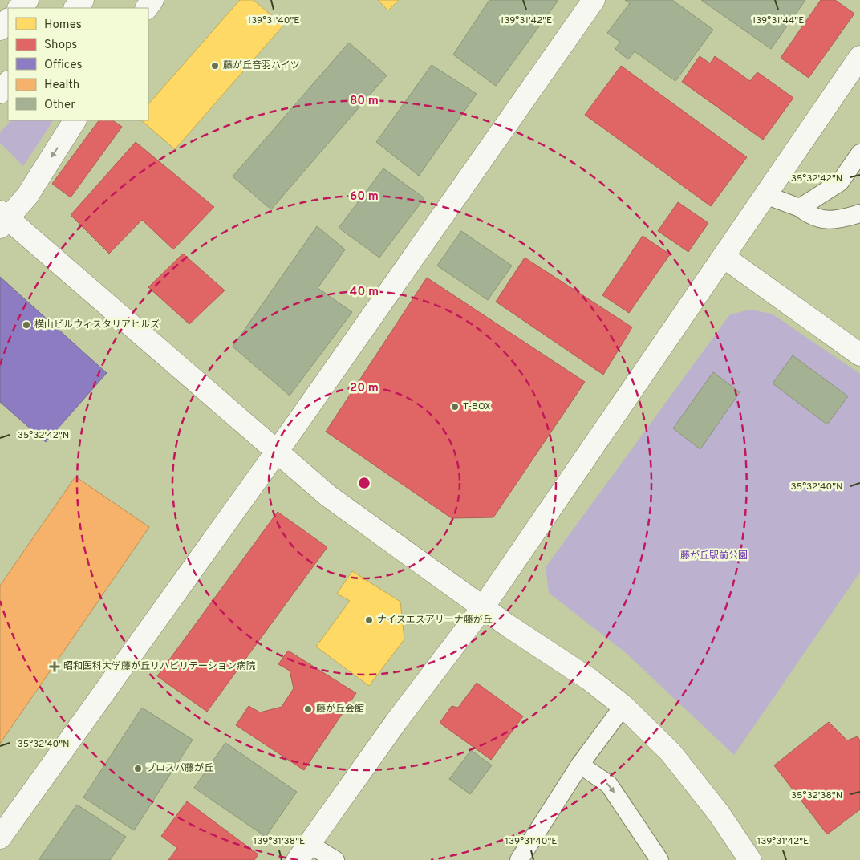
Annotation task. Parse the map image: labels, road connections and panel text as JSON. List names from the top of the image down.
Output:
{
  "parks": ["藤が丘駅前公園"],
  "places": {
    "other": [
      "藤が丘音羽ハイツ",
      "横山ビルウィスタリアヒルズ",
      "T-BOX",
      "ナイスエスアリーナ藤が丘",
      "藤が丘会館",
      "プロスパ藤が丘"
    ],
    "health": ["昭和医科大学藤が丘リハビリテーション病院"]
  },
  "legend": [
    "Homes",
    "Shops",
    "Offices",
    "Health",
    "Other"
  ],
  "coordinates": [
    "139°31'40\"E",
    "139°31'42\"E",
    "139°31'44\"E",
    "35°32'42\"N",
    "35°32'40\"N",
    "35°32'38\"N",
    "139°31'38\"E"
  ],
  "rings": [
    "80 m",
    "60 m",
    "40 m",
    "20 m"
  ]
}
